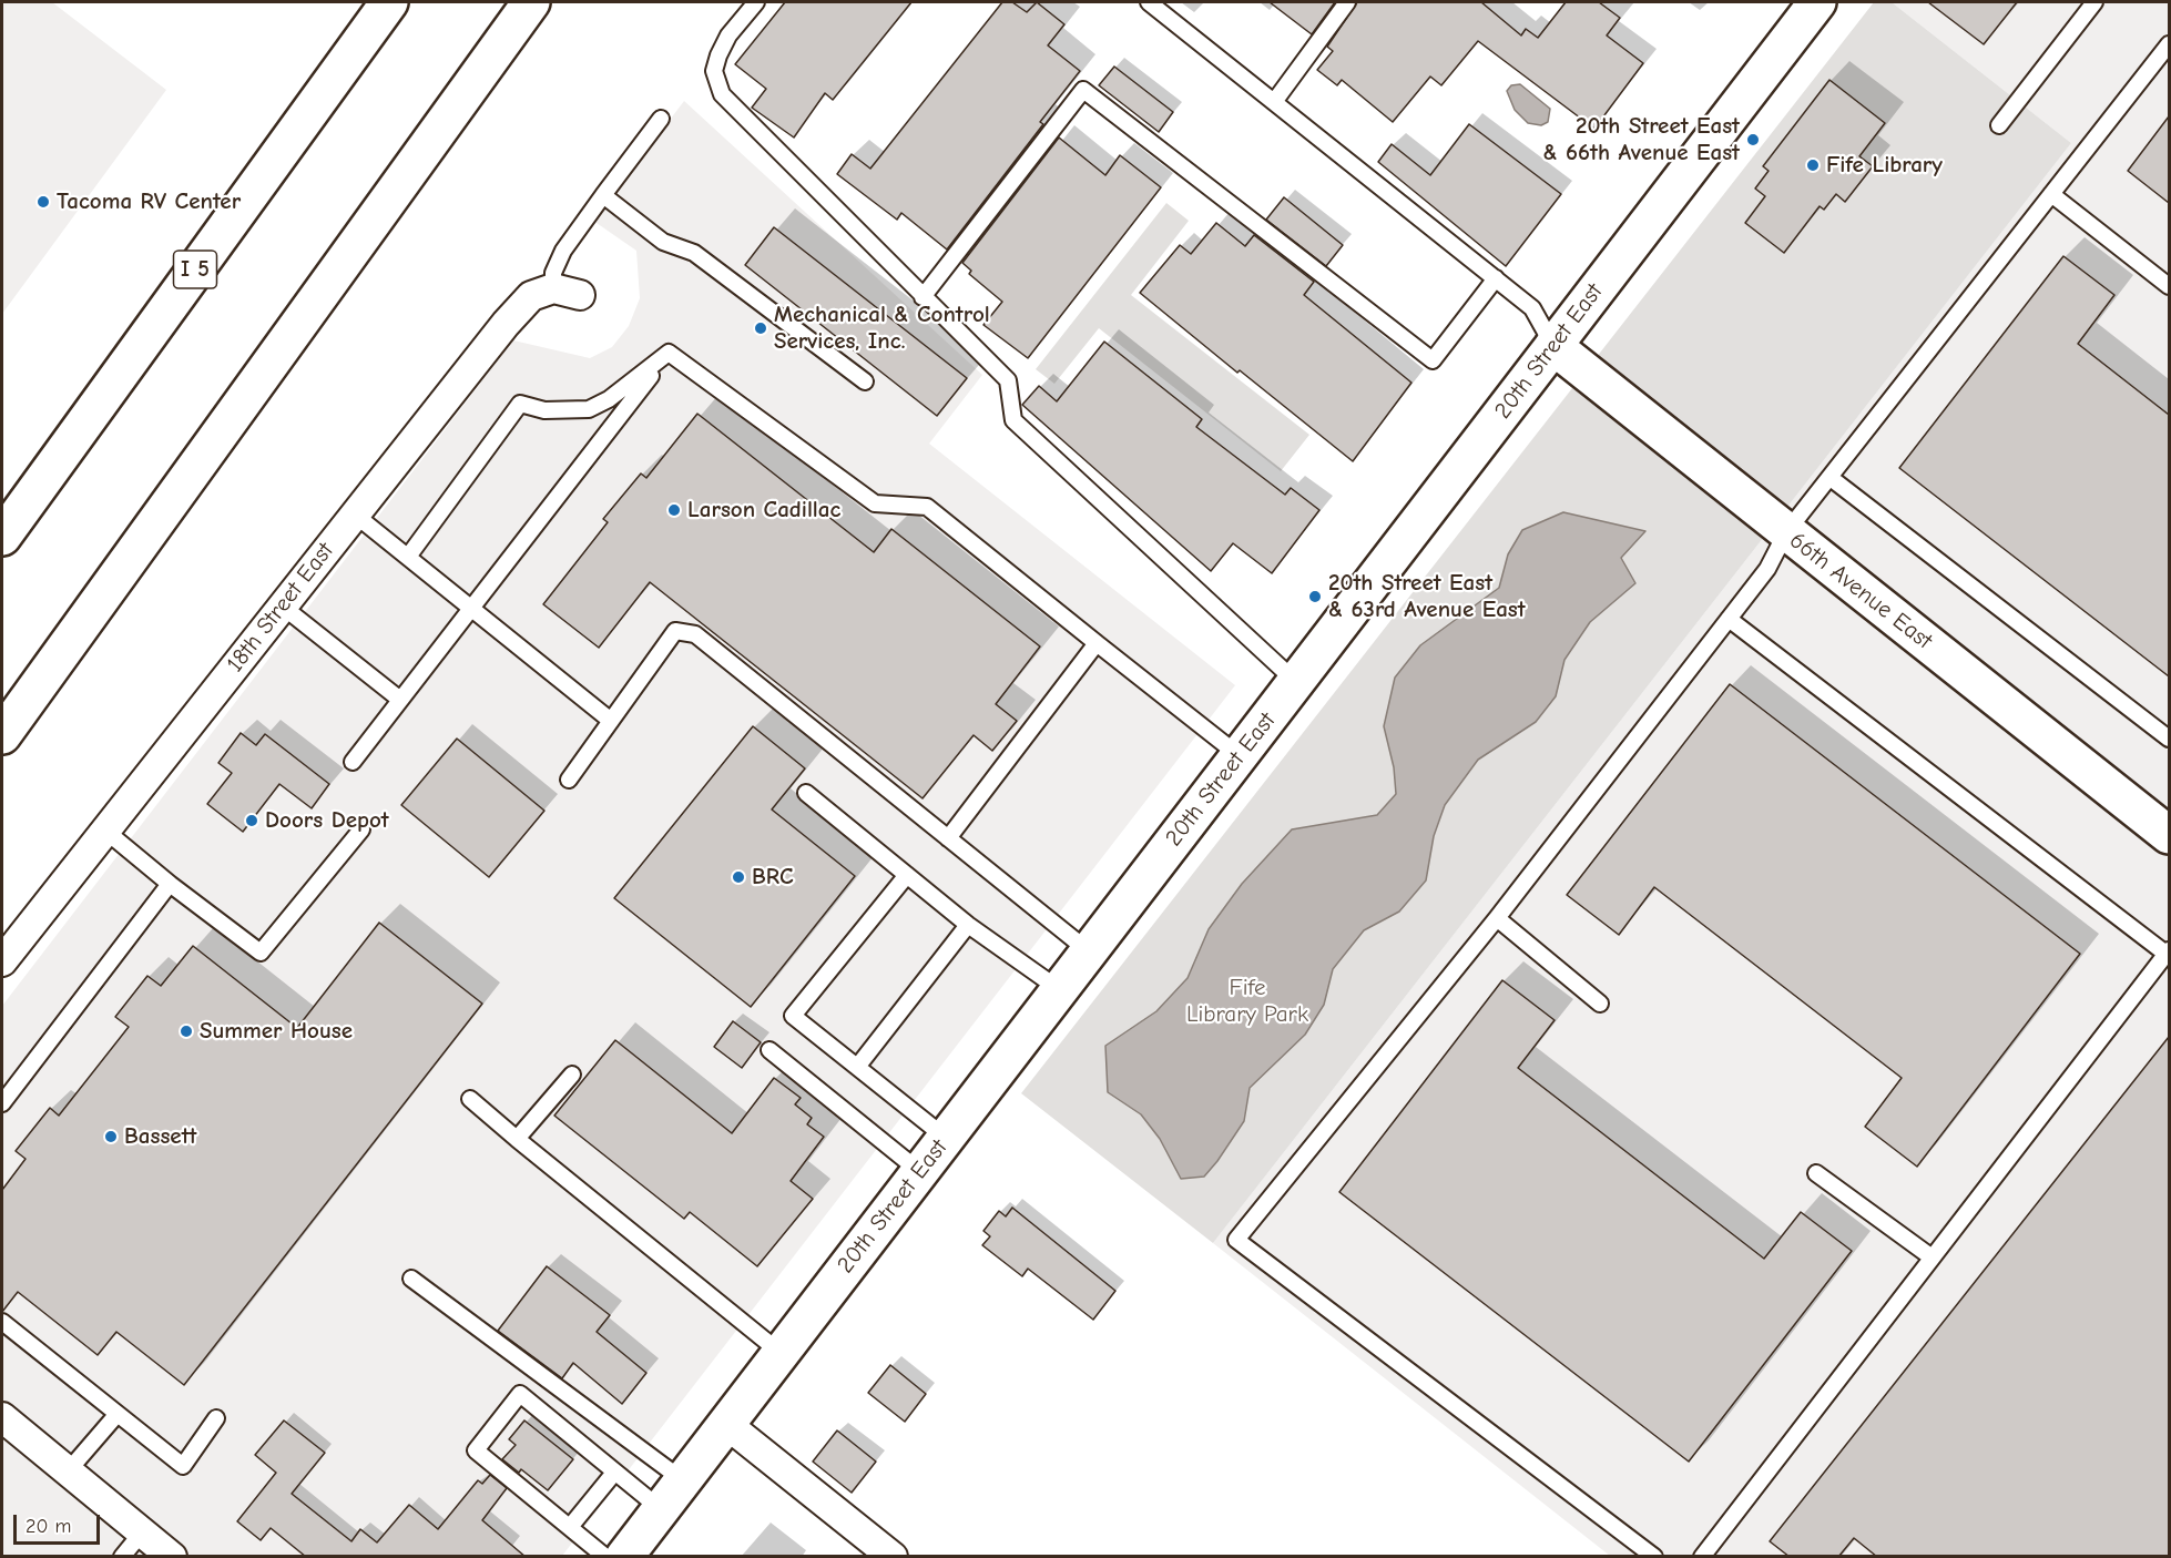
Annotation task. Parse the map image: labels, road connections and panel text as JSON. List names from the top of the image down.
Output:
{
  "streets": {
    "main road": ["I 5", "20th Street East", "66th Avenue East"],
    "street": ["18th Street East"]
  },
  "crossings": [
    ["20th Street East", "66th Avenue East"]
  ],
  "parks": ["Fife Library Park"],
  "places": [
    "20th Street East & 66th Avenue East",
    "Fife Library",
    "Tacoma RV Center",
    "Mechanical & Control Services, Inc.",
    "Larson Cadillac",
    "20th Street East & 63rd Avenue East",
    "Doors Depot",
    "BRC",
    "Summer House",
    "Bassett"
  ],
  "scale_bar": "20 m"
}
